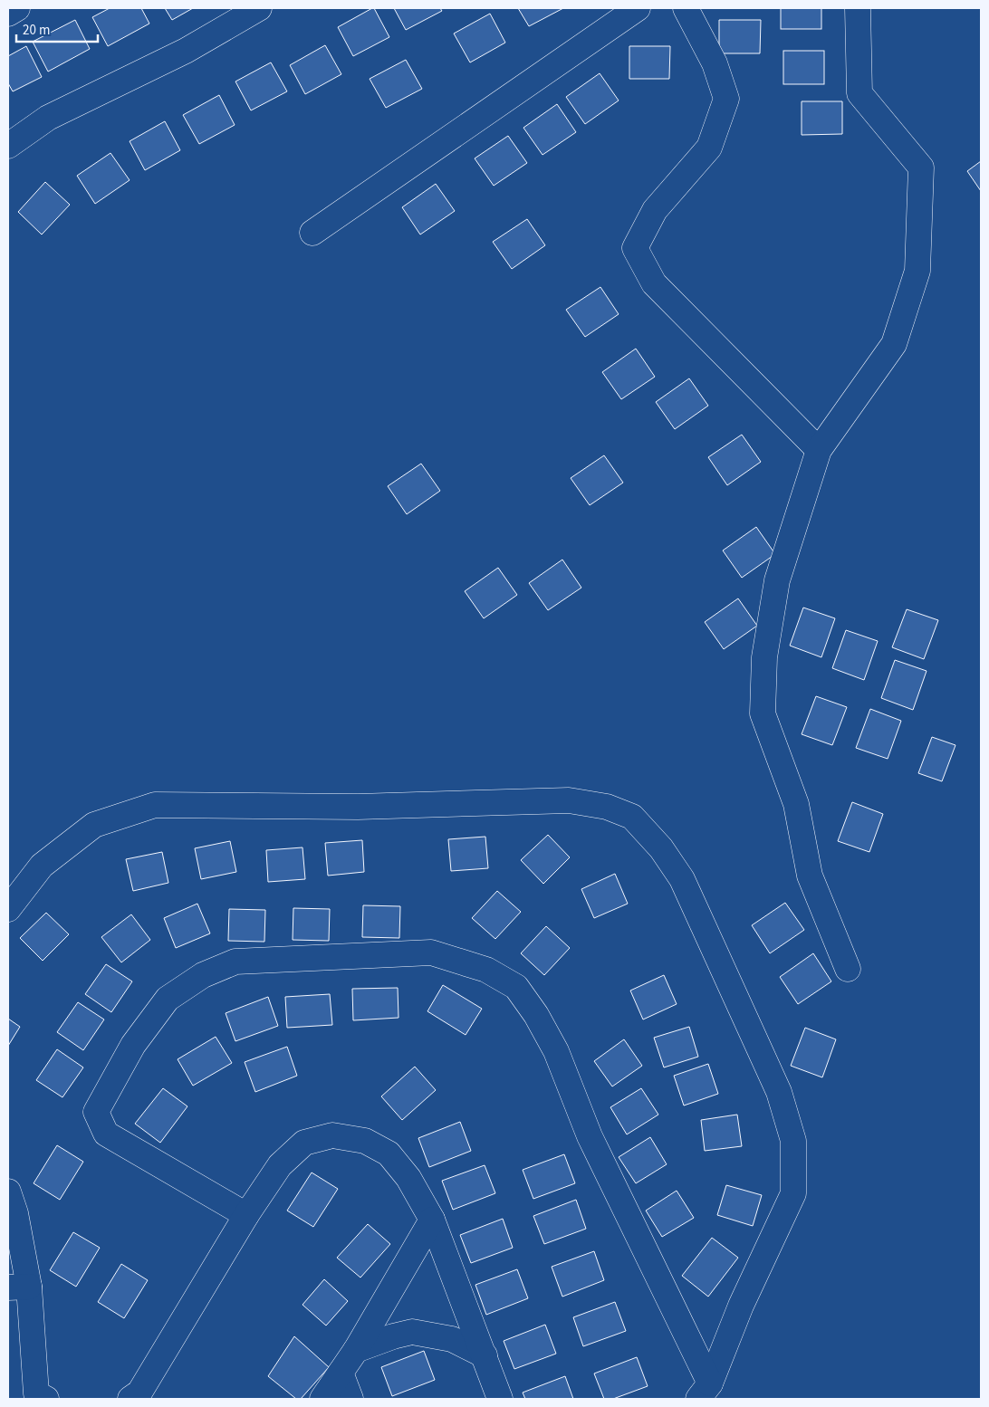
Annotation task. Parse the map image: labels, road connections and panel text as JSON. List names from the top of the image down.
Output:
{
  "scale_bar": "20 m"
}
